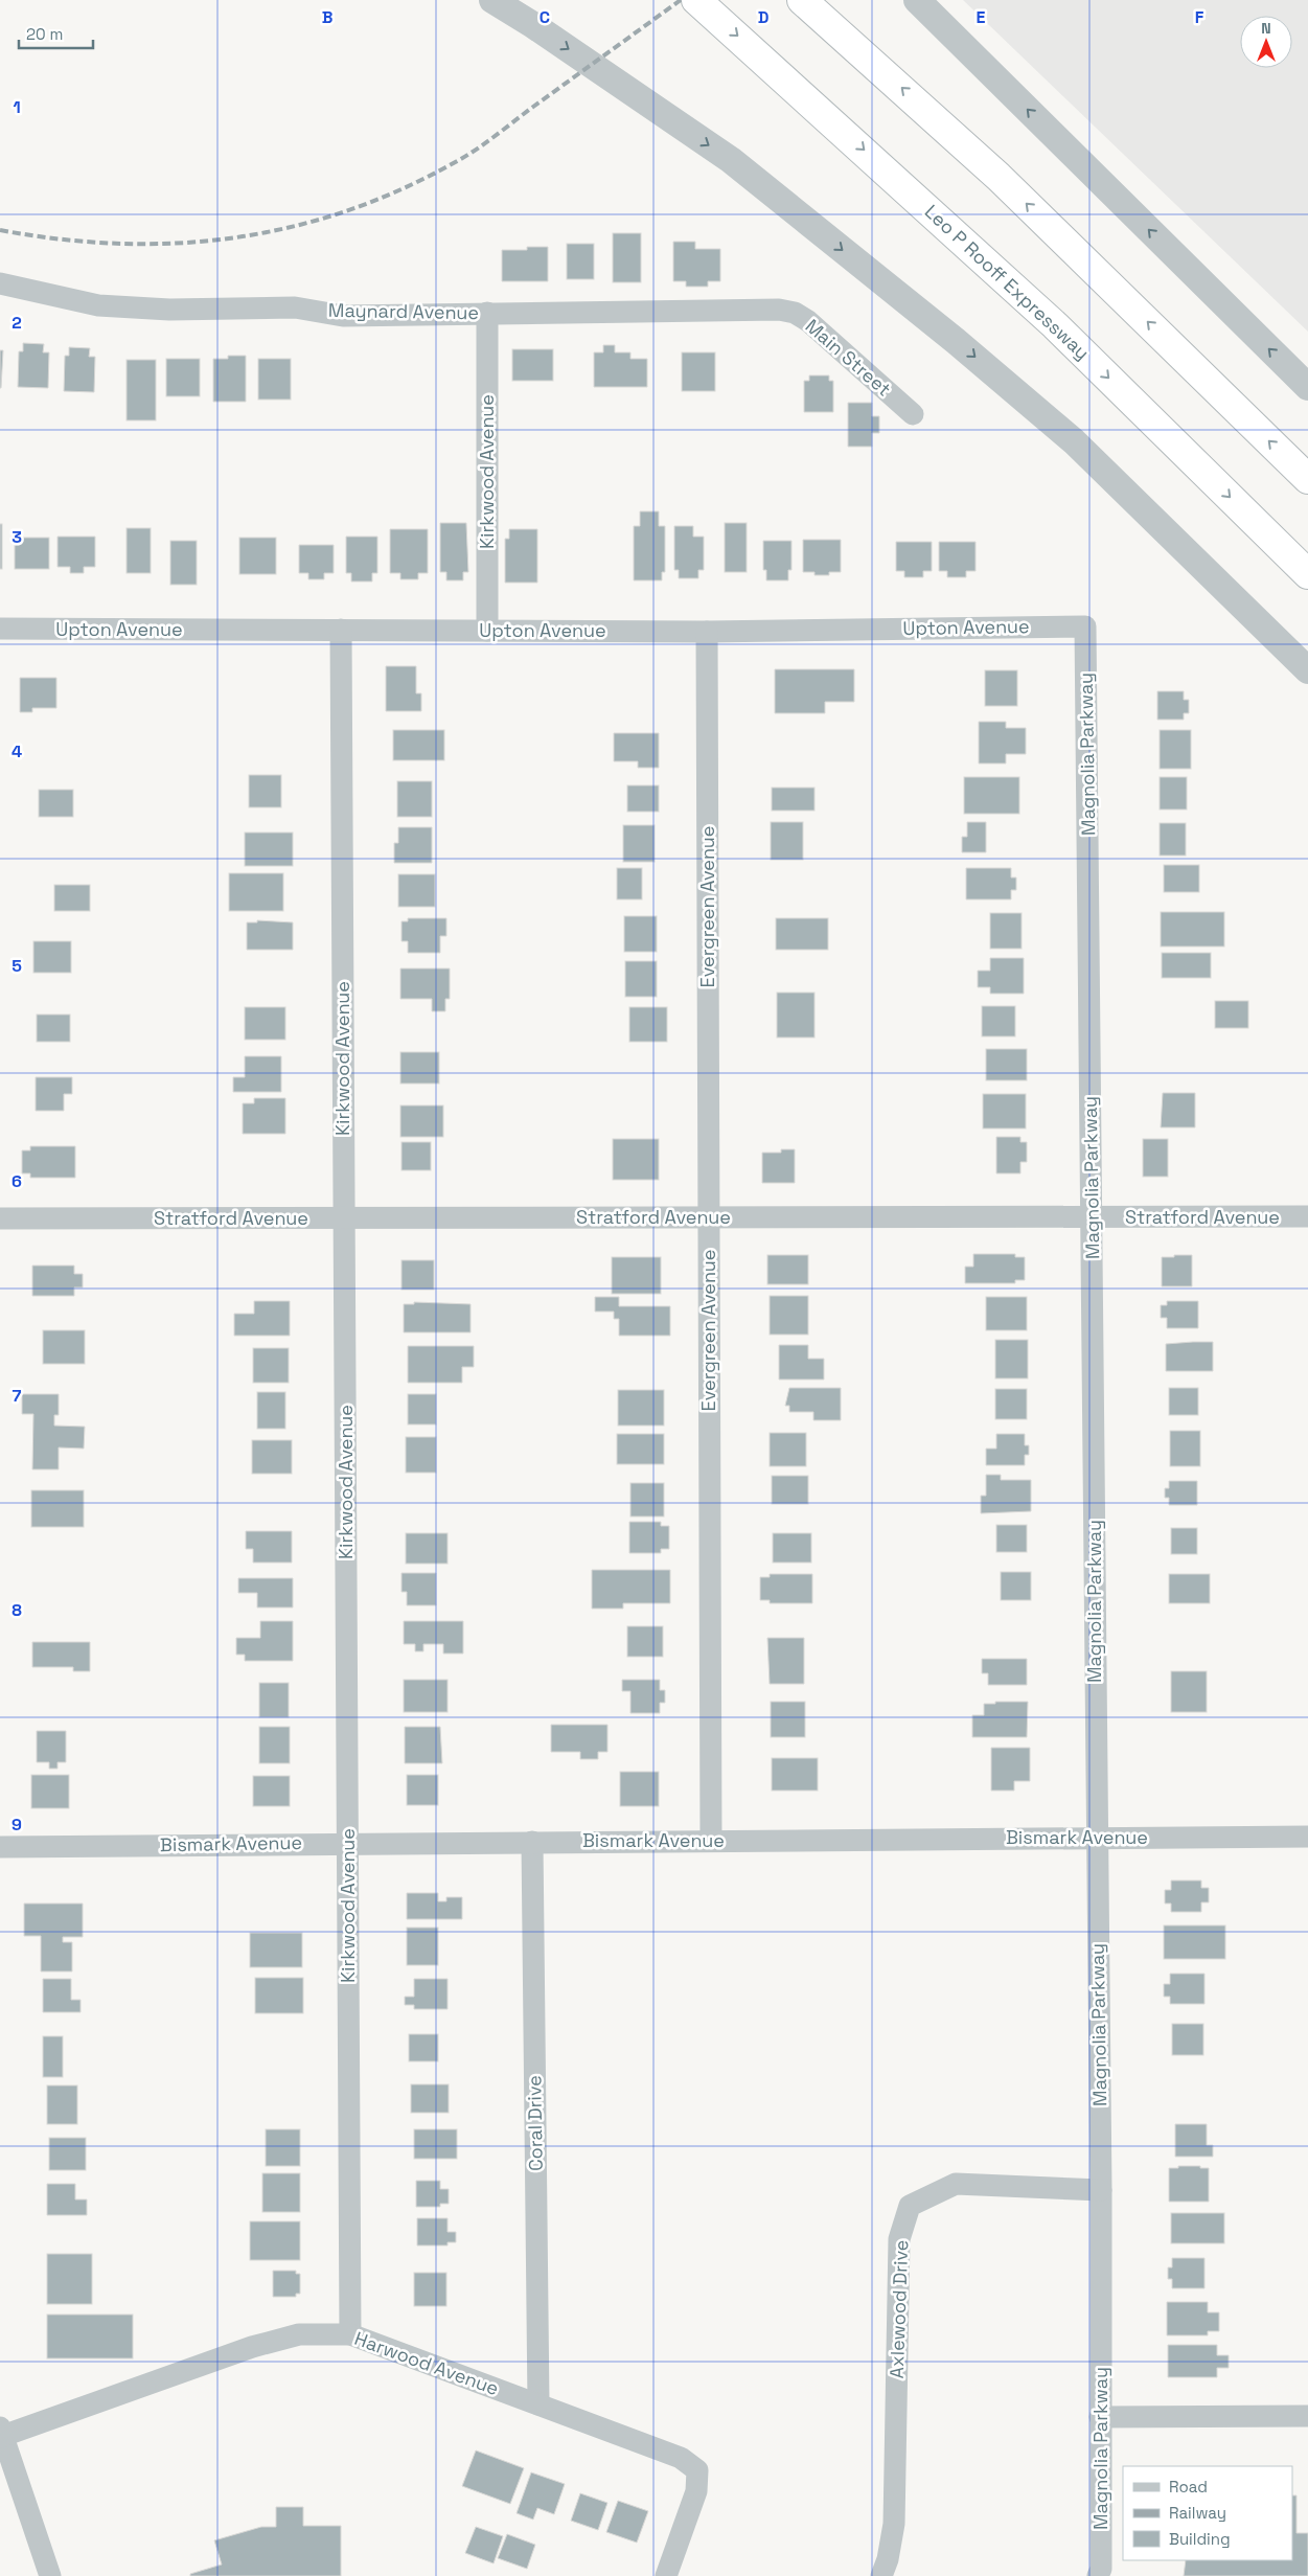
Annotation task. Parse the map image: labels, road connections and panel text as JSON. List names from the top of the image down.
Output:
{
  "streets": {
    "highway": ["Leo P Rooff Expressway"],
    "street": [
      "Maynard Avenue",
      "Main Street",
      "Kirkwood Avenue",
      "Upton Avenue",
      "Magnolia Parkway",
      "Evergreen Avenue",
      "Stratford Avenue",
      "Bismark Avenue",
      "Coral Drive",
      "Axlewood Drive",
      "Harwood Avenue"
    ]
  },
  "crossings": [
    ["Maynard Avenue", "Main Street"],
    ["Maynard Avenue", "Kirkwood Avenue"],
    ["Kirkwood Avenue", "Upton Avenue"],
    ["Kirkwood Avenue", "Stratford Avenue"],
    ["Kirkwood Avenue", "Bismark Avenue"],
    ["Kirkwood Avenue", "Harwood Avenue"],
    ["Upton Avenue", "Magnolia Parkway"],
    ["Upton Avenue", "Evergreen Avenue"],
    ["Magnolia Parkway", "Stratford Avenue"],
    ["Magnolia Parkway", "Bismark Avenue"],
    ["Magnolia Parkway", "Axlewood Drive"],
    ["Evergreen Avenue", "Stratford Avenue"],
    ["Evergreen Avenue", "Bismark Avenue"],
    ["Bismark Avenue", "Coral Drive"],
    ["Coral Drive", "Harwood Avenue"]
  ],
  "legend": ["Road", "Railway", "Building"],
  "scale_bar": "20 m",
  "north": "top",
  "grid": {
    "columns": [
      "B",
      "C",
      "D",
      "E",
      "F"
    ],
    "rows": [
      "1",
      "2",
      "3",
      "4",
      "5",
      "6",
      "7",
      "8",
      "9"
    ]
  }
}
